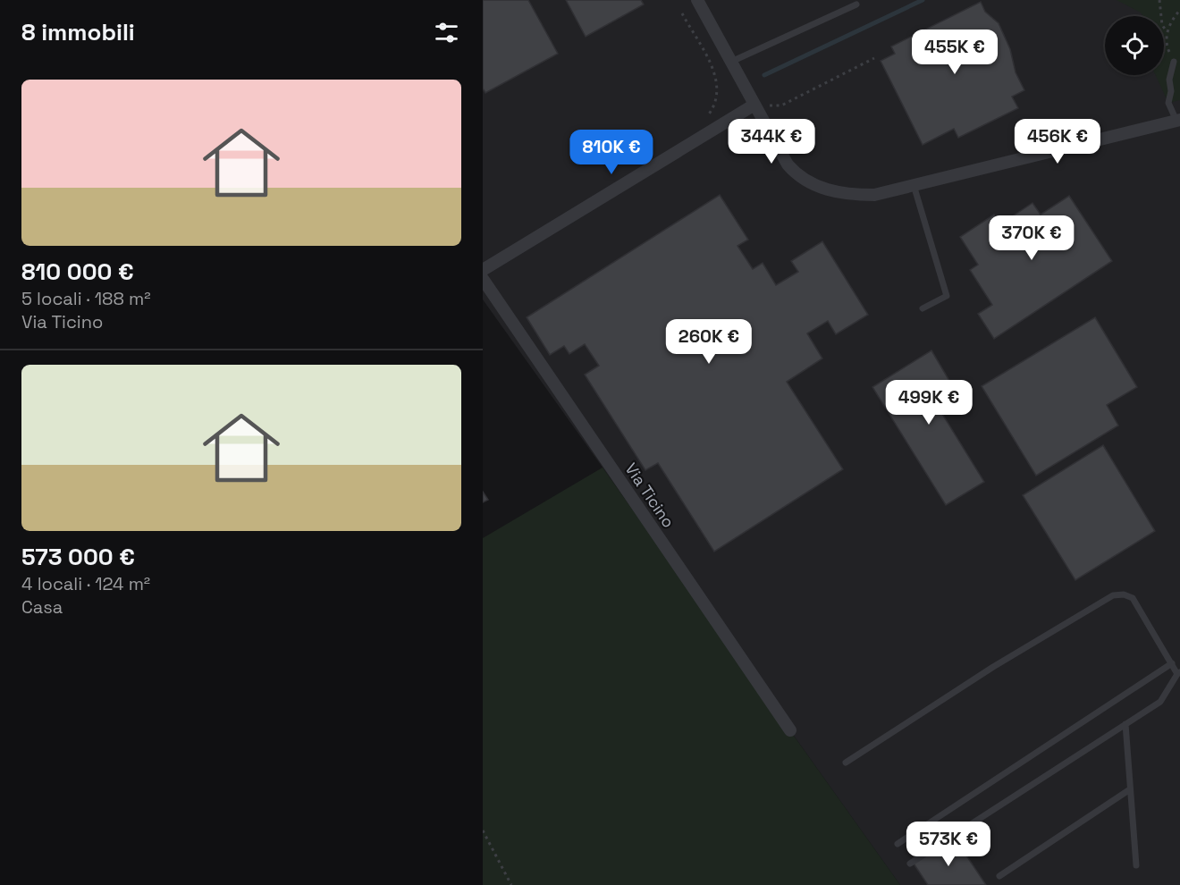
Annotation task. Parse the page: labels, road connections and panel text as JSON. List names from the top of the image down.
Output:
{
  "streets": {
    "street": ["Via Ticino"]
  },
  "page": {
    "heading": "8 immobili",
    "price": [
      "455K €",
      "344K €",
      "456K €",
      "810K €",
      "370K €",
      "260K €",
      "499K €",
      "573K €"
    ],
    "list": [
      {
        "name": "810 000 €",
        "note": "5 locali · 188 m² · Via Ticino"
      },
      {
        "name": "573 000 €",
        "note": "4 locali · 124 m² · Casa"
      }
    ]
  }
}
